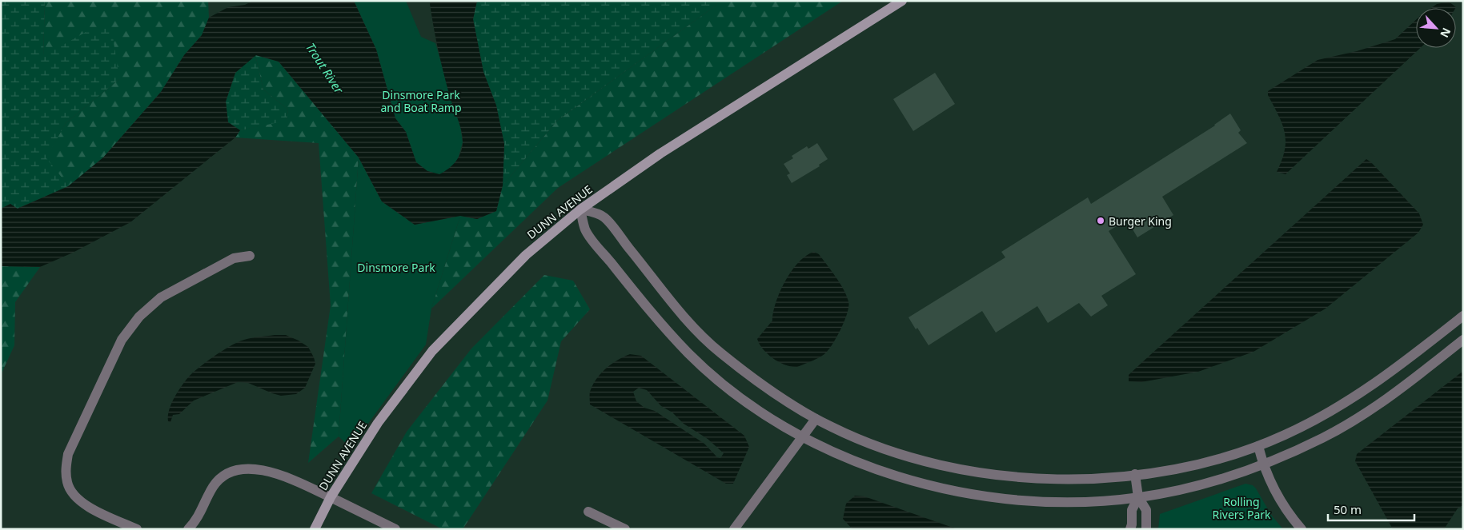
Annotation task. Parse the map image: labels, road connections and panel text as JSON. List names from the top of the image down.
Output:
{
  "streets": {
    "main road": ["DUNN AVENUE"]
  },
  "water": ["Trout River"],
  "parks": ["Dinsmore Park and Boat Ramp", "Dinsmore Park", "Rolling Rivers Park"],
  "places": ["Burger King"],
  "scale_bar": "50 m",
  "north": "bottom right"
}
